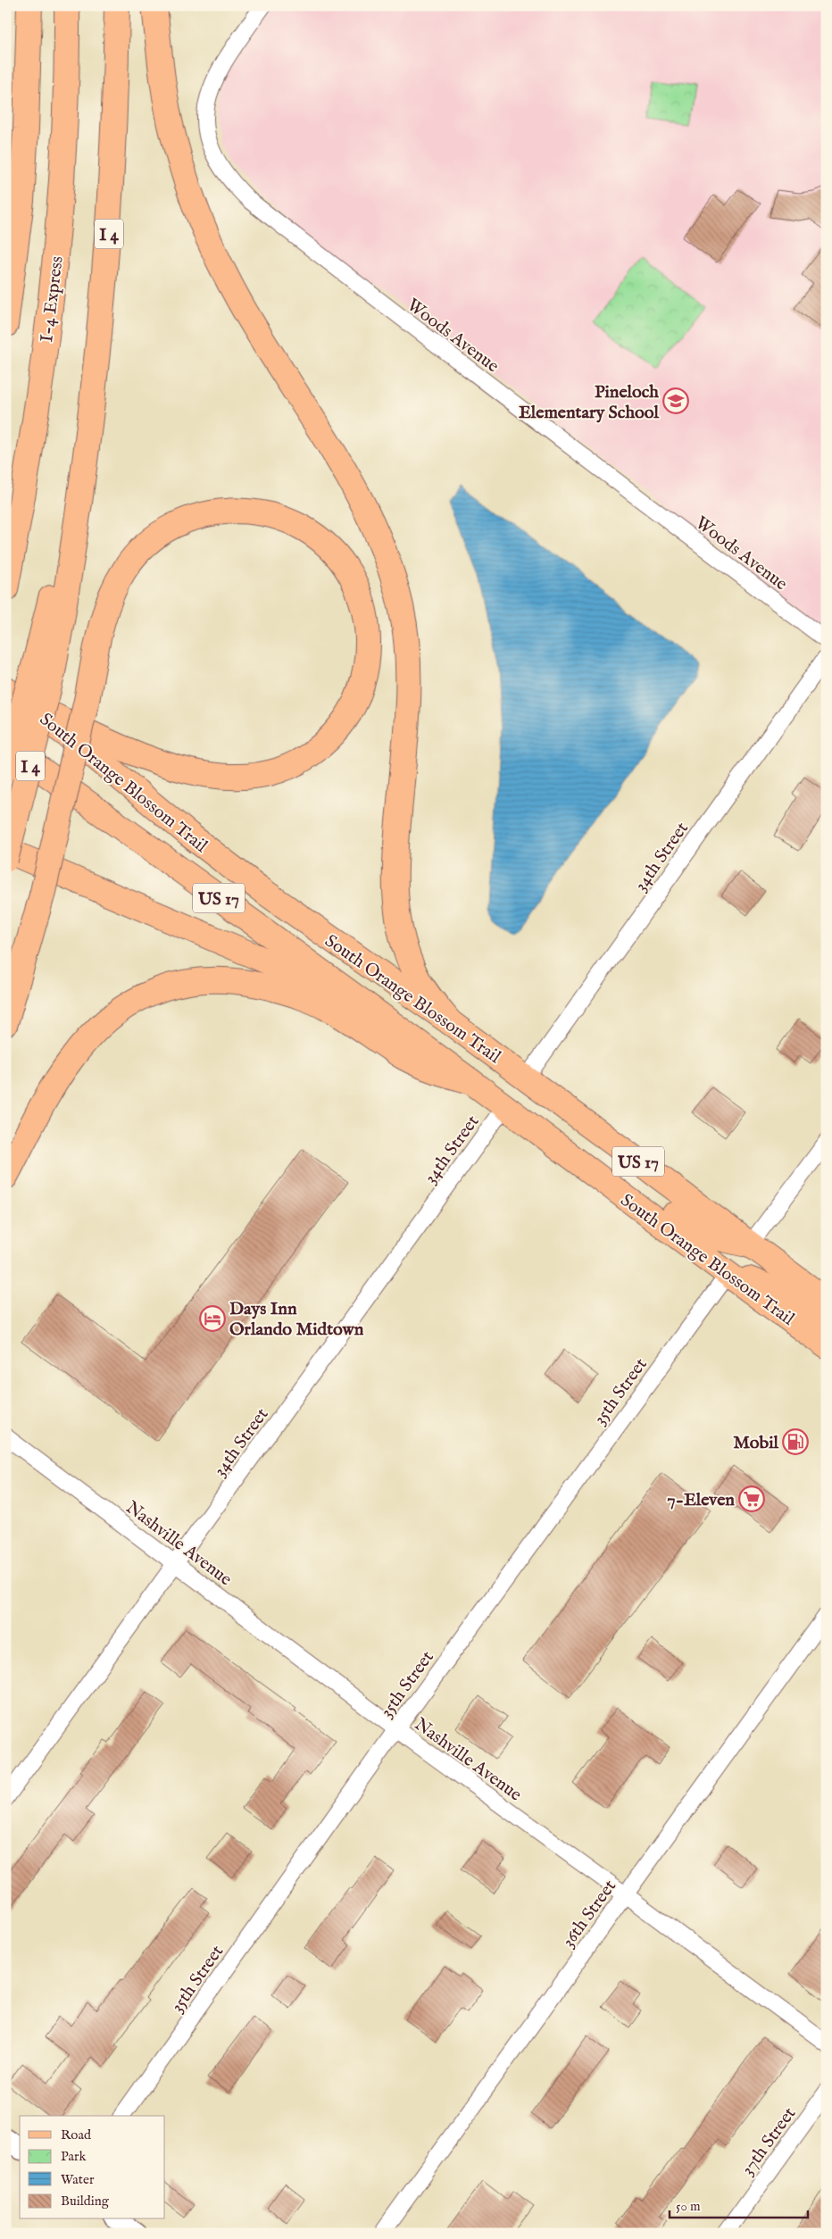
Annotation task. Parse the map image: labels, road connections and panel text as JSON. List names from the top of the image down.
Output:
{
  "streets": {
    "main road": [
      "I 4",
      "I-4 Express",
      "South Orange Blossom Trail",
      "US 17"
    ],
    "street": [
      "Woods Avenue",
      "34th Street",
      "35th Street",
      "Nashville Avenue",
      "36th Street",
      "37th Street"
    ]
  },
  "crossings": [
    ["South Orange Blossom Trail", "34th Street"],
    ["South Orange Blossom Trail", "35th Street"],
    ["34th Street", "Nashville Avenue"],
    ["35th Street", "Nashville Avenue"],
    ["Nashville Avenue", "36th Street"]
  ],
  "places": {
    "school or university": ["Pineloch Elementary School"],
    "hotel": ["Days Inn Orlando Midtown"],
    "fuel station": ["Mobil"],
    "supermarket": ["7-Eleven"]
  },
  "legend": [
    "Road",
    "Park",
    "Water",
    "Building"
  ],
  "scale_bar": "50 m"
}
